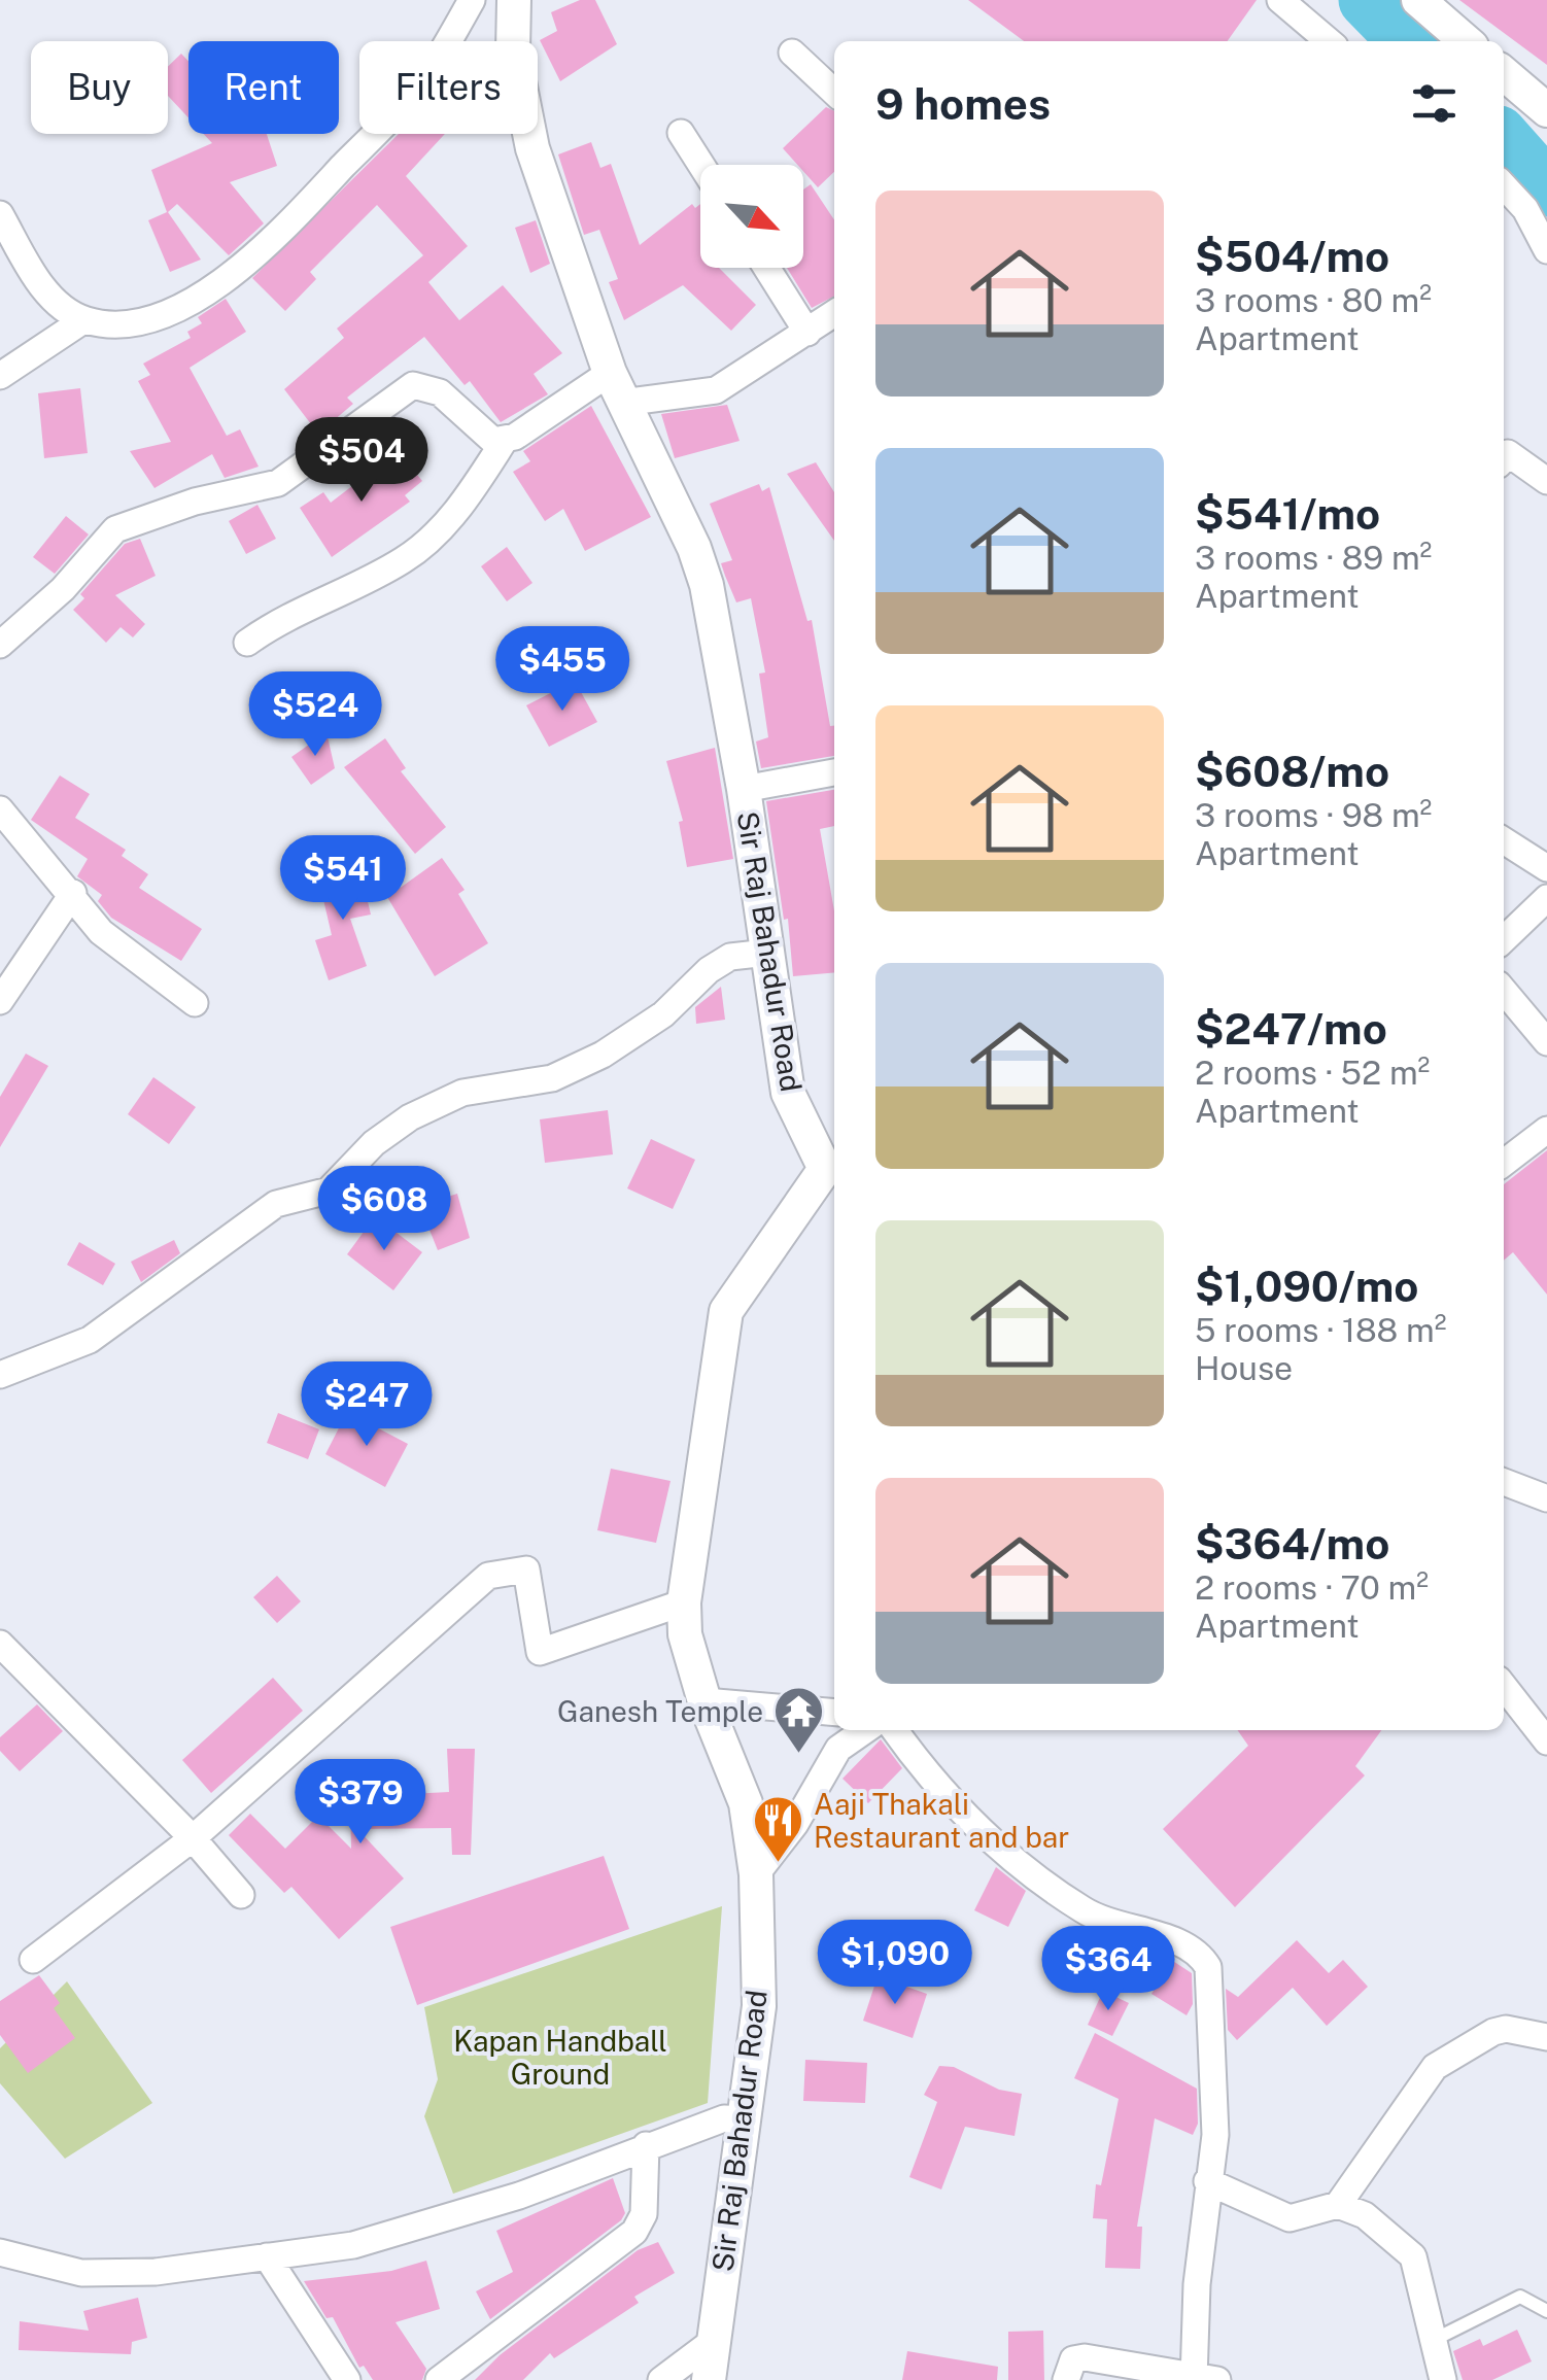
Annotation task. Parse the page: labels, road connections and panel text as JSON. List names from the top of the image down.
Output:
{
  "streets": {
    "street": ["Sir Raj Bahadur Road"]
  },
  "parks": ["Kapan Handball Ground"],
  "places": {
    "temple": ["Ganesh Temple"],
    "restaurant": ["Aaji Thakali Restaurant and bar"]
  },
  "north": "bottom right",
  "page": {
    "chip": ["Buy", "Rent", "Filters"],
    "heading": "9 homes",
    "list": [
      {
        "name": "$504/mo",
        "note": "3 rooms · 80 m² · Apartment"
      },
      {
        "name": "$541/mo",
        "note": "3 rooms · 89 m² · Apartment"
      },
      {
        "name": "$608/mo",
        "note": "3 rooms · 98 m² · Apartment"
      },
      {
        "name": "$247/mo",
        "note": "2 rooms · 52 m² · Apartment"
      },
      {
        "name": "$1,090/mo",
        "note": "5 rooms · 188 m² · House"
      },
      {
        "name": "$364/mo",
        "note": "2 rooms · 70 m² · Apartment"
      }
    ],
    "price": [
      "$504",
      "$455",
      "$524",
      "$541",
      "$608",
      "$247",
      "$379",
      "$1,090",
      "$364"
    ]
  }
}
